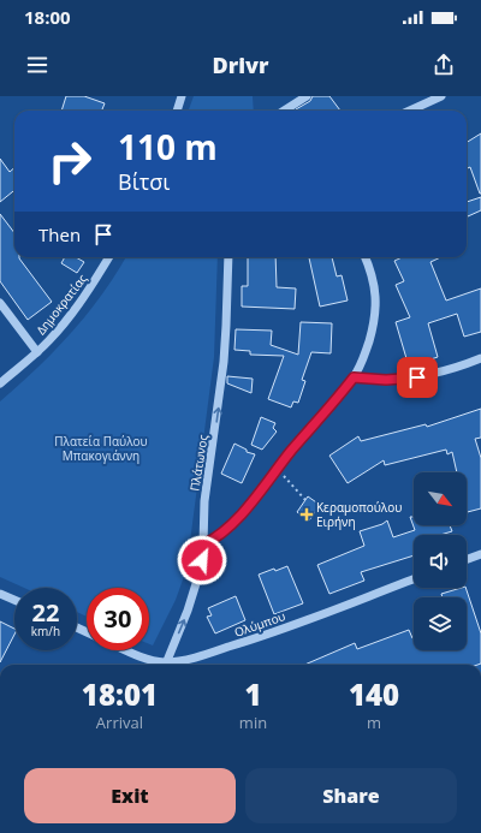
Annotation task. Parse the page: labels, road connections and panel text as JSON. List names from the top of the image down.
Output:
{
  "streets": {
    "street": ["Δημοκρατίας", "Πλάτωνος", "Ολύμπου"]
  },
  "one_way": ["Πλάτωνος"],
  "parks": ["Πλατεία Παύλου Μπακογιάννη"],
  "places": {
    "health": ["Κεραμοπούλου Ειρήνη"]
  },
  "north": "bottom right",
  "page": {
    "status": "18:00",
    "header": "Drivr",
    "turn": ["110 m", "Βίτσι"],
    "then": "Then",
    "speed": "22 km/h",
    "limit": "30",
    "eta": [
      "18:01",
      "Arrival",
      "1",
      "min",
      "140",
      "m"
    ],
    "buttons": ["Exit", "Share"]
  }
}
